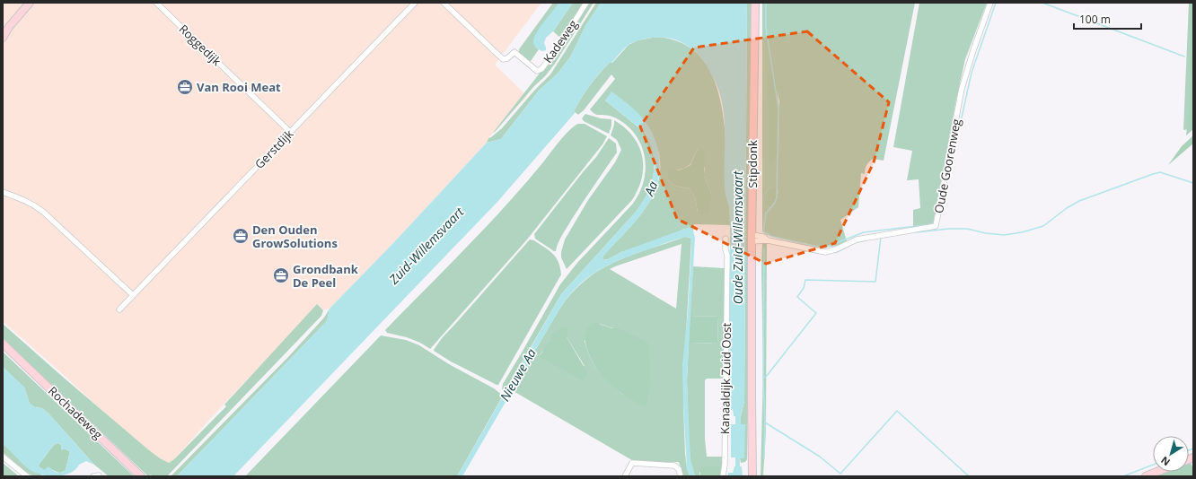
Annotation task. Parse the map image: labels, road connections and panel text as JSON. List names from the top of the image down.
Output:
{
  "streets": {
    "main road": ["Stipdonk", "Rochadeweg"],
    "street": [
      "Kadeweg",
      "Roggedijk",
      "Gerstdijk",
      "Oude Goorenweg",
      "Kanaaldijk Zuid Oost"
    ]
  },
  "crossings": [
    ["Roggedijk", "Gerstdijk"],
    ["Stipdonk", "Oude Goorenweg"]
  ],
  "water": [
    "Aa",
    "Oude Zuid-Willemsvaart",
    "Zuid-Willemsvaart",
    "Nieuwe Aa"
  ],
  "places": {
    "office": ["Van Rooi Meat", "Den Ouden GrowSolutions", "Grondbank De Peel"]
  },
  "scale_bar": "100 m",
  "north": "bottom left"
}
